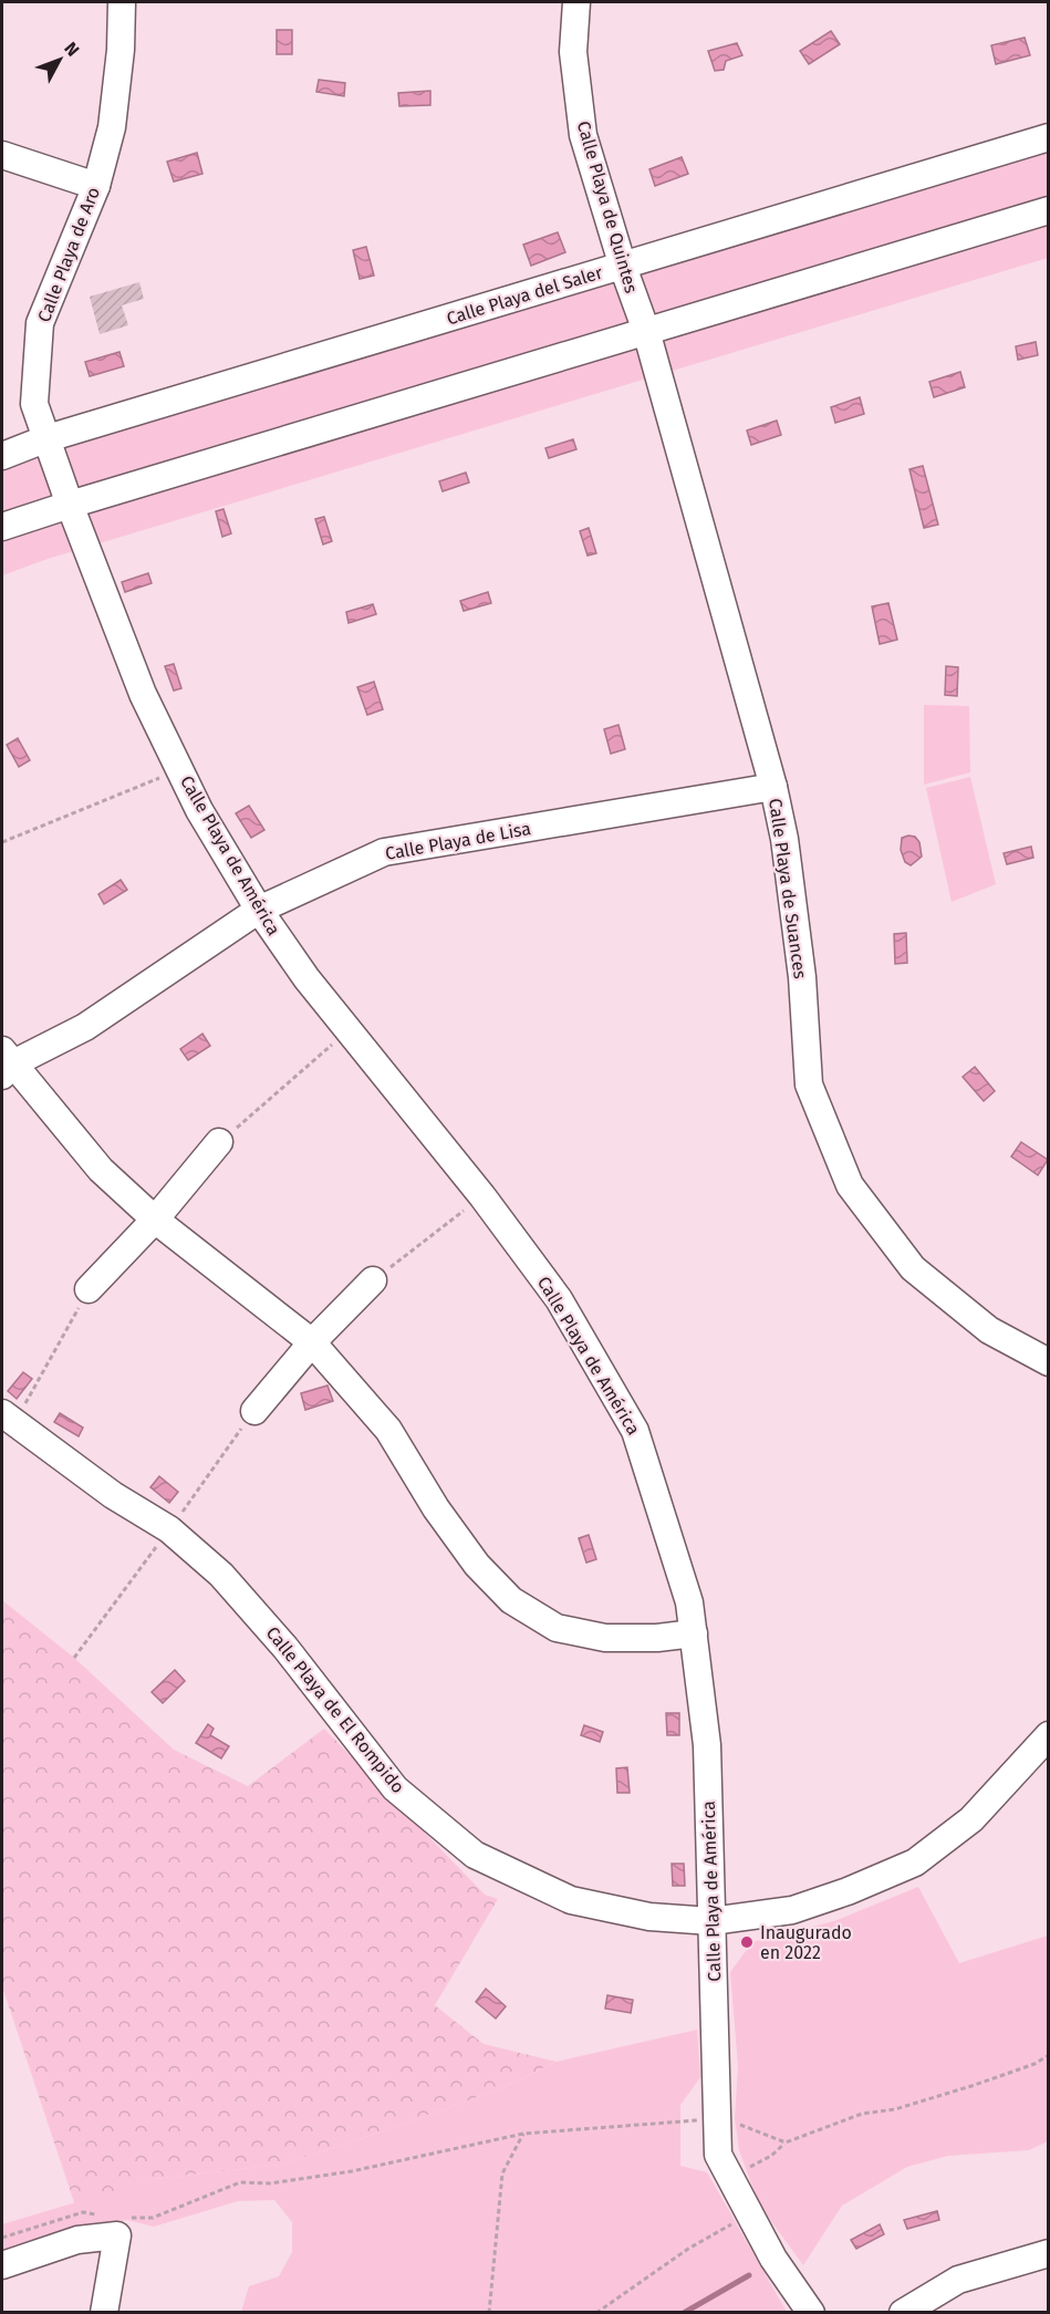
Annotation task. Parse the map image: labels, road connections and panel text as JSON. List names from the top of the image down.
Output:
{
  "streets": {
    "street": [
      "Calle Playa de Quintes",
      "Calle Playa de Aro",
      "Calle Playa del Saler",
      "Calle Playa de Lisa",
      "Calle Playa de América",
      "Calle Playa de Suances",
      "Calle Playa de El Rompido"
    ]
  },
  "crossings": [
    ["Calle Playa de Quintes", "Calle Playa del Saler"],
    ["Calle Playa de Quintes", "Calle Playa de Suances"],
    ["Calle Playa de Aro", "Calle Playa del Saler"],
    ["Calle Playa de Aro", "Calle Playa de América"],
    ["Calle Playa de Lisa", "Calle Playa de América"],
    ["Calle Playa de Lisa", "Calle Playa de Suances"],
    ["Calle Playa de América", "Calle Playa de El Rompido"]
  ],
  "places": ["Inaugurado en 2022"],
  "north": "top right"
}
